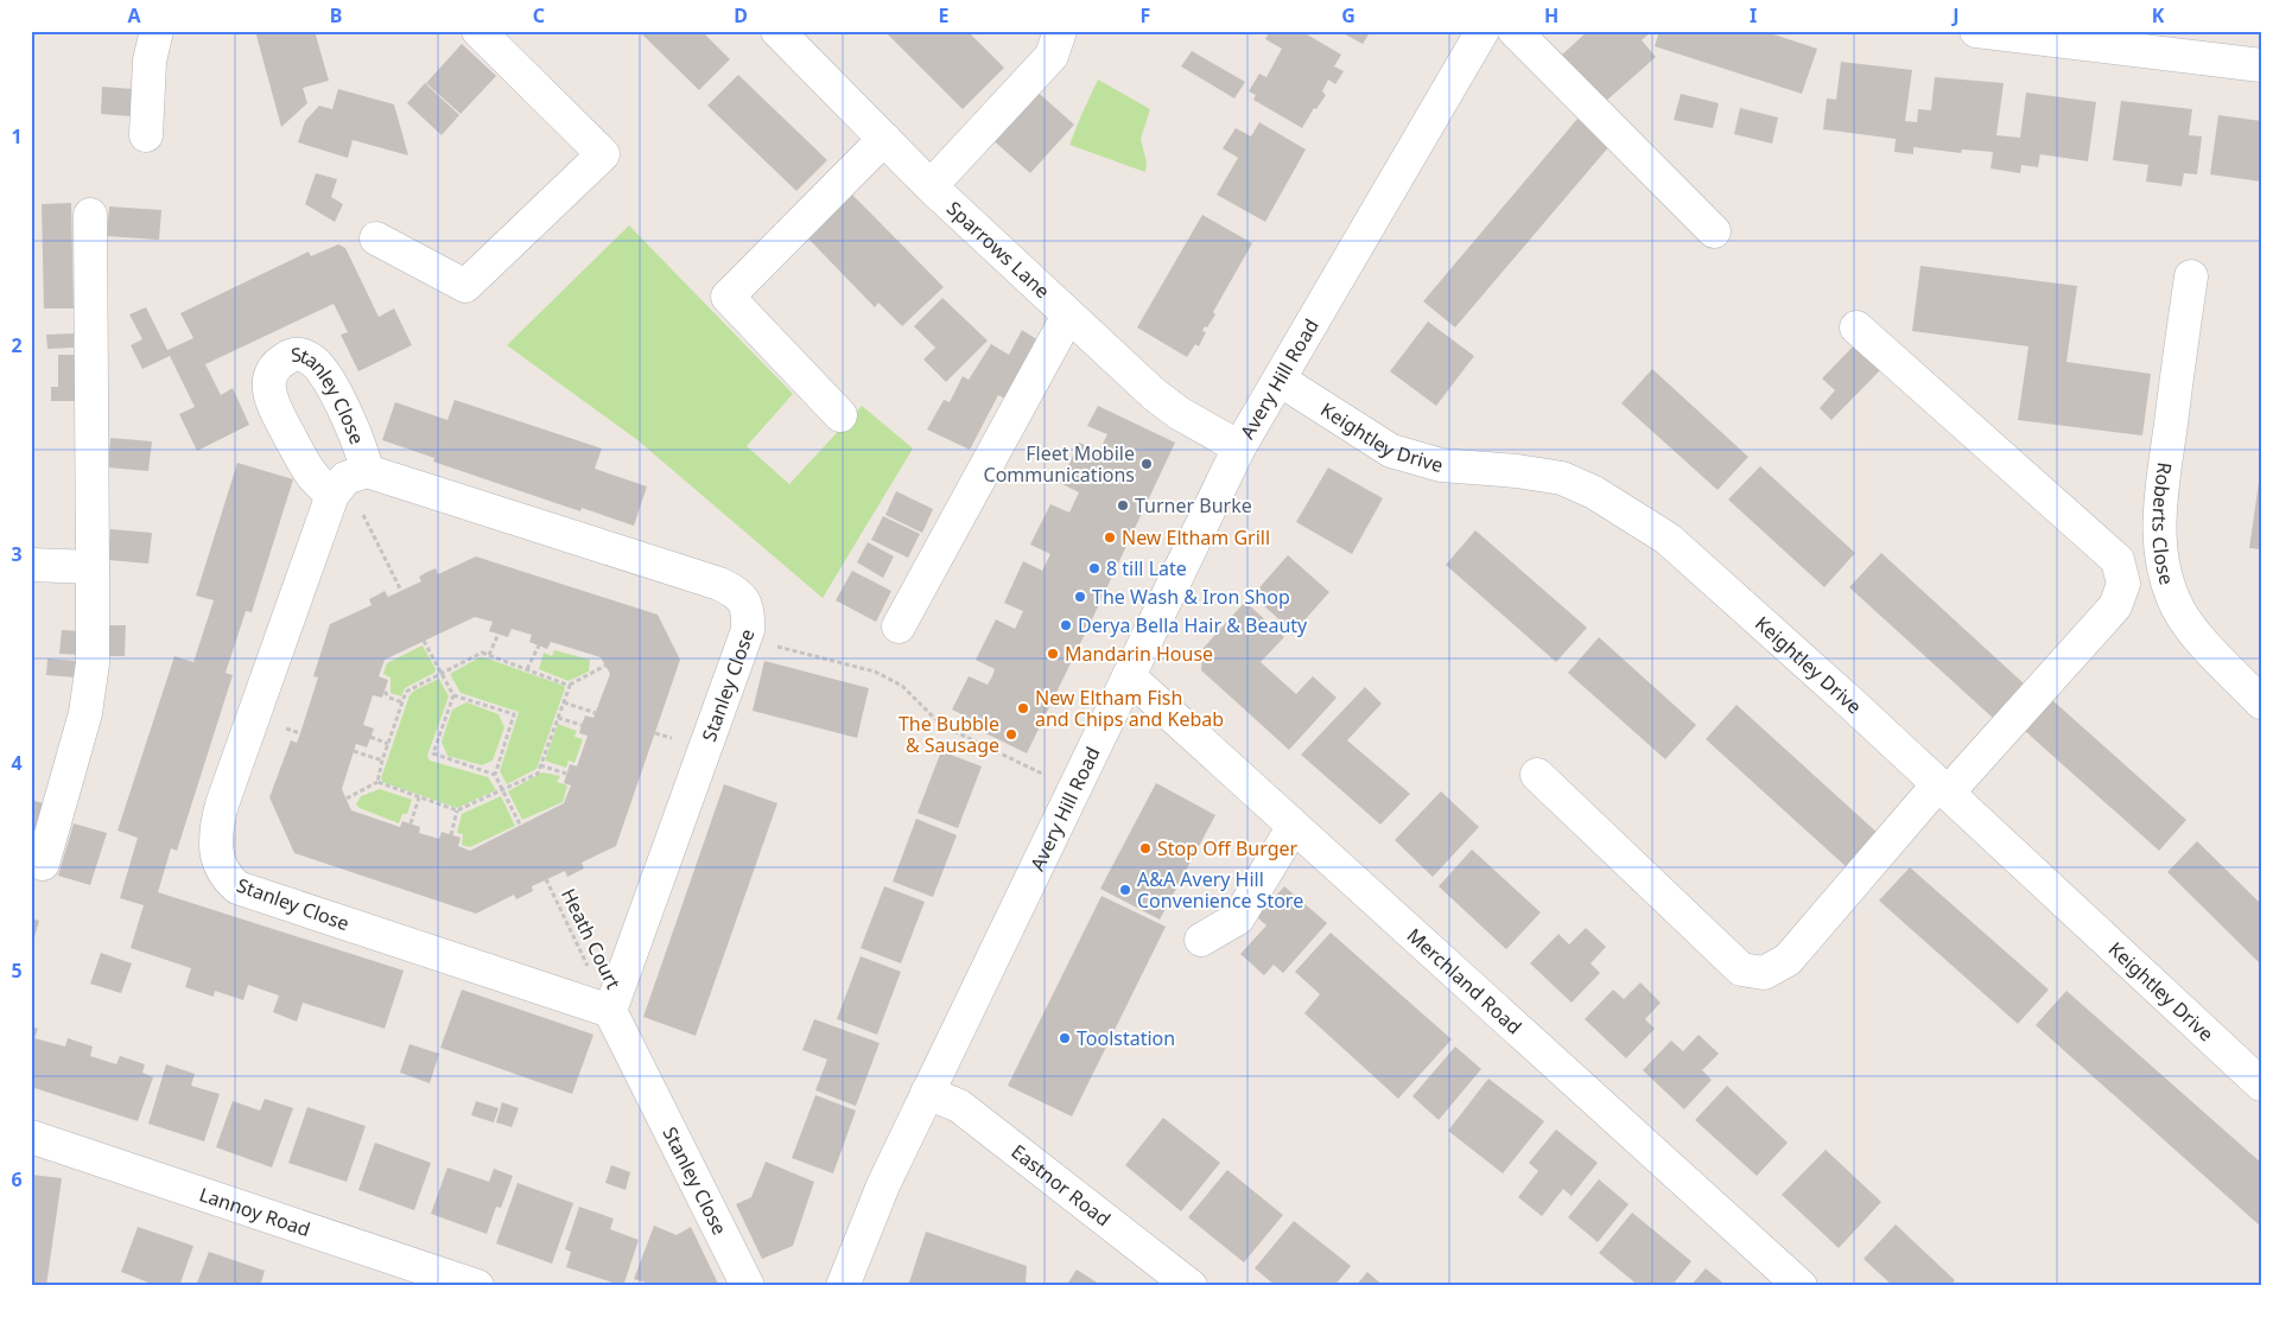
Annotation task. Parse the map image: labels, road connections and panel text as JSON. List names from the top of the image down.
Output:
{
  "streets": {
    "street": [
      "Sparrows Lane",
      "Avery Hill Road",
      "Stanley Close",
      "Keightley Drive",
      "Roberts Close",
      "Merchland Road",
      "Eastnor Road",
      "Lannoy Road"
    ],
    "path": ["Heath Court"]
  },
  "crossings": [
    ["Sparrows Lane", "Avery Hill Road"],
    ["Avery Hill Road", "Keightley Drive"],
    ["Avery Hill Road", "Merchland Road"],
    ["Avery Hill Road", "Eastnor Road"],
    ["Stanley Close", "Heath Court"]
  ],
  "places": [
    "Fleet Mobile Communications",
    "Turner Burke",
    "New Eltham Grill",
    "8 till Late",
    "The Wash & Iron Shop",
    "Derya Bella Hair & Beauty",
    "Mandarin House",
    "New Eltham Fish and Chips and Kebab",
    "The Bubble & Sausage",
    "Stop Off Burger",
    "A&A Avery Hill Convenience Store",
    "Toolstation"
  ],
  "grid": {
    "columns": [
      "A",
      "B",
      "C",
      "D",
      "E",
      "F",
      "G",
      "H",
      "I",
      "J",
      "K"
    ],
    "rows": [
      "1",
      "2",
      "3",
      "4",
      "5",
      "6"
    ]
  }
}
